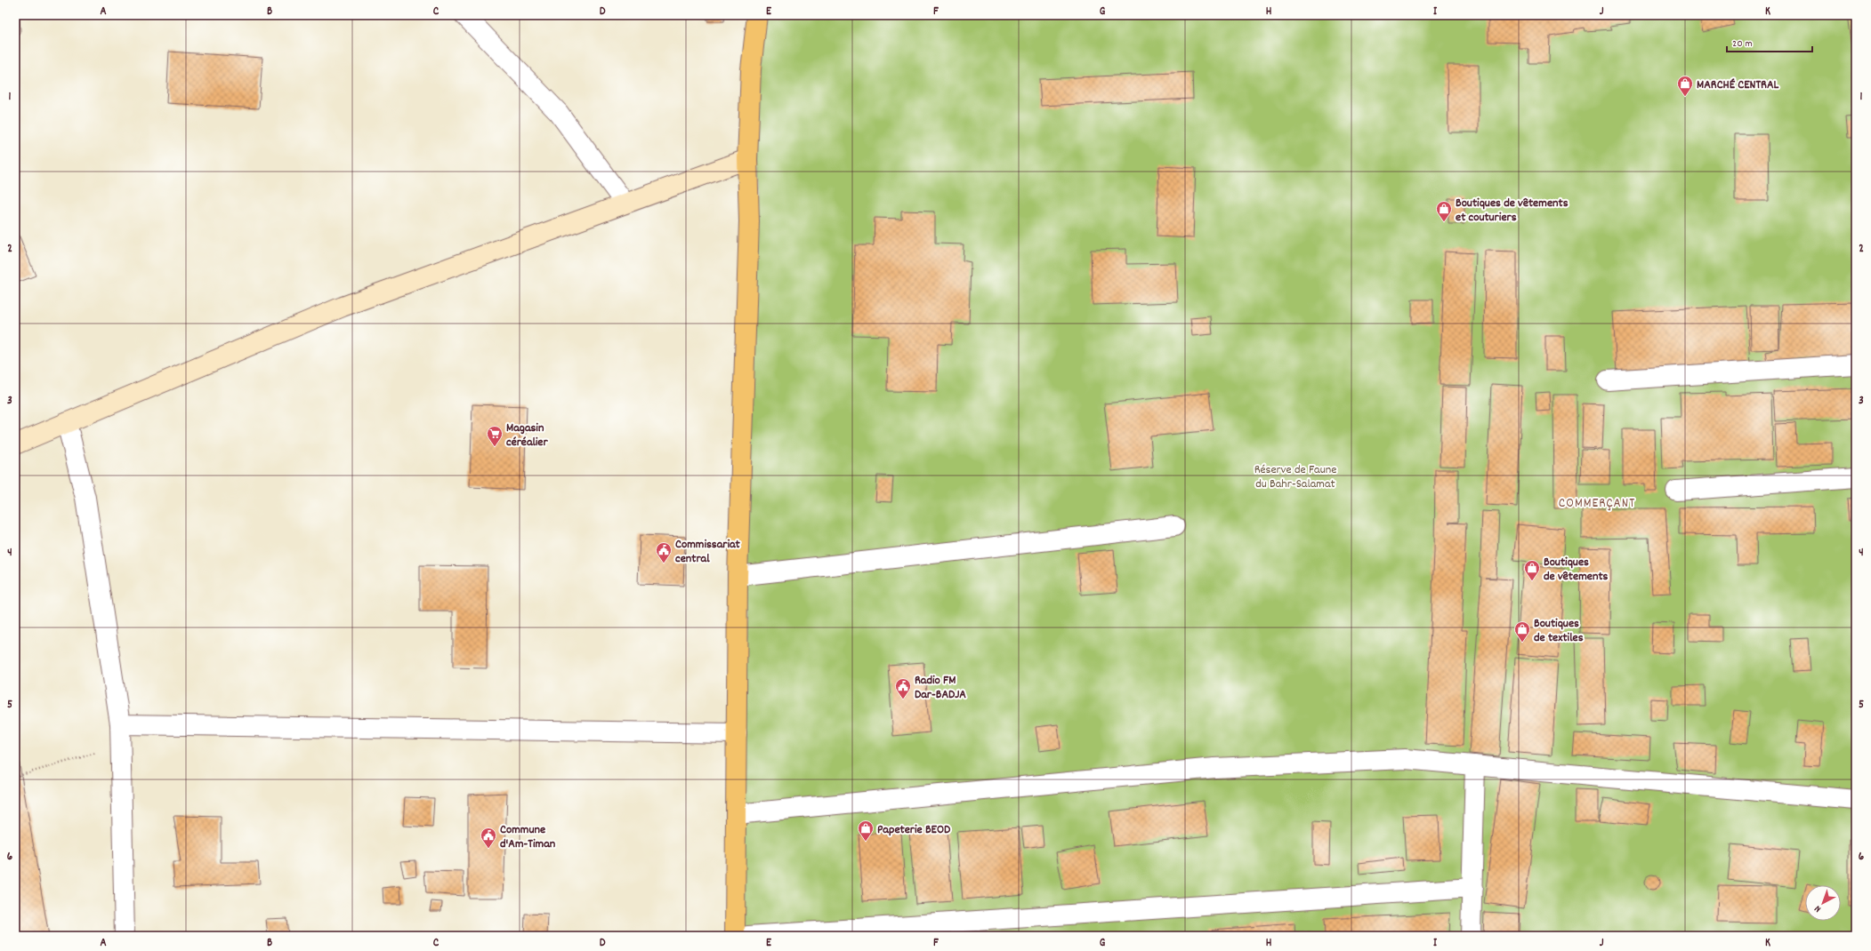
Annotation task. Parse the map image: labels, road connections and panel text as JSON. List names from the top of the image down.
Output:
{
  "districts": ["COMMERÇANT"],
  "parks": ["Réserve de Faune du Bahr-Salamat"],
  "places": {
    "shop": [
      "MARCHÉ CENTRAL",
      "Boutiques de vêtements et couturiers",
      "Boutiques de vêtements",
      "Boutiques de textiles",
      "Papeterie BEOD"
    ],
    "supermarket": ["Magasin céréalier"],
    "public building": ["Commissariat central", "Radio FM Dar-BADJA", "Commune d'Am-Timan"]
  },
  "scale_bar": "20 m",
  "north": "bottom left",
  "grid": {
    "columns": [
      "A",
      "B",
      "C",
      "D",
      "E",
      "F",
      "G",
      "H",
      "I",
      "J",
      "K"
    ],
    "rows": [
      "1",
      "2",
      "3",
      "4",
      "5",
      "6"
    ]
  }
}
